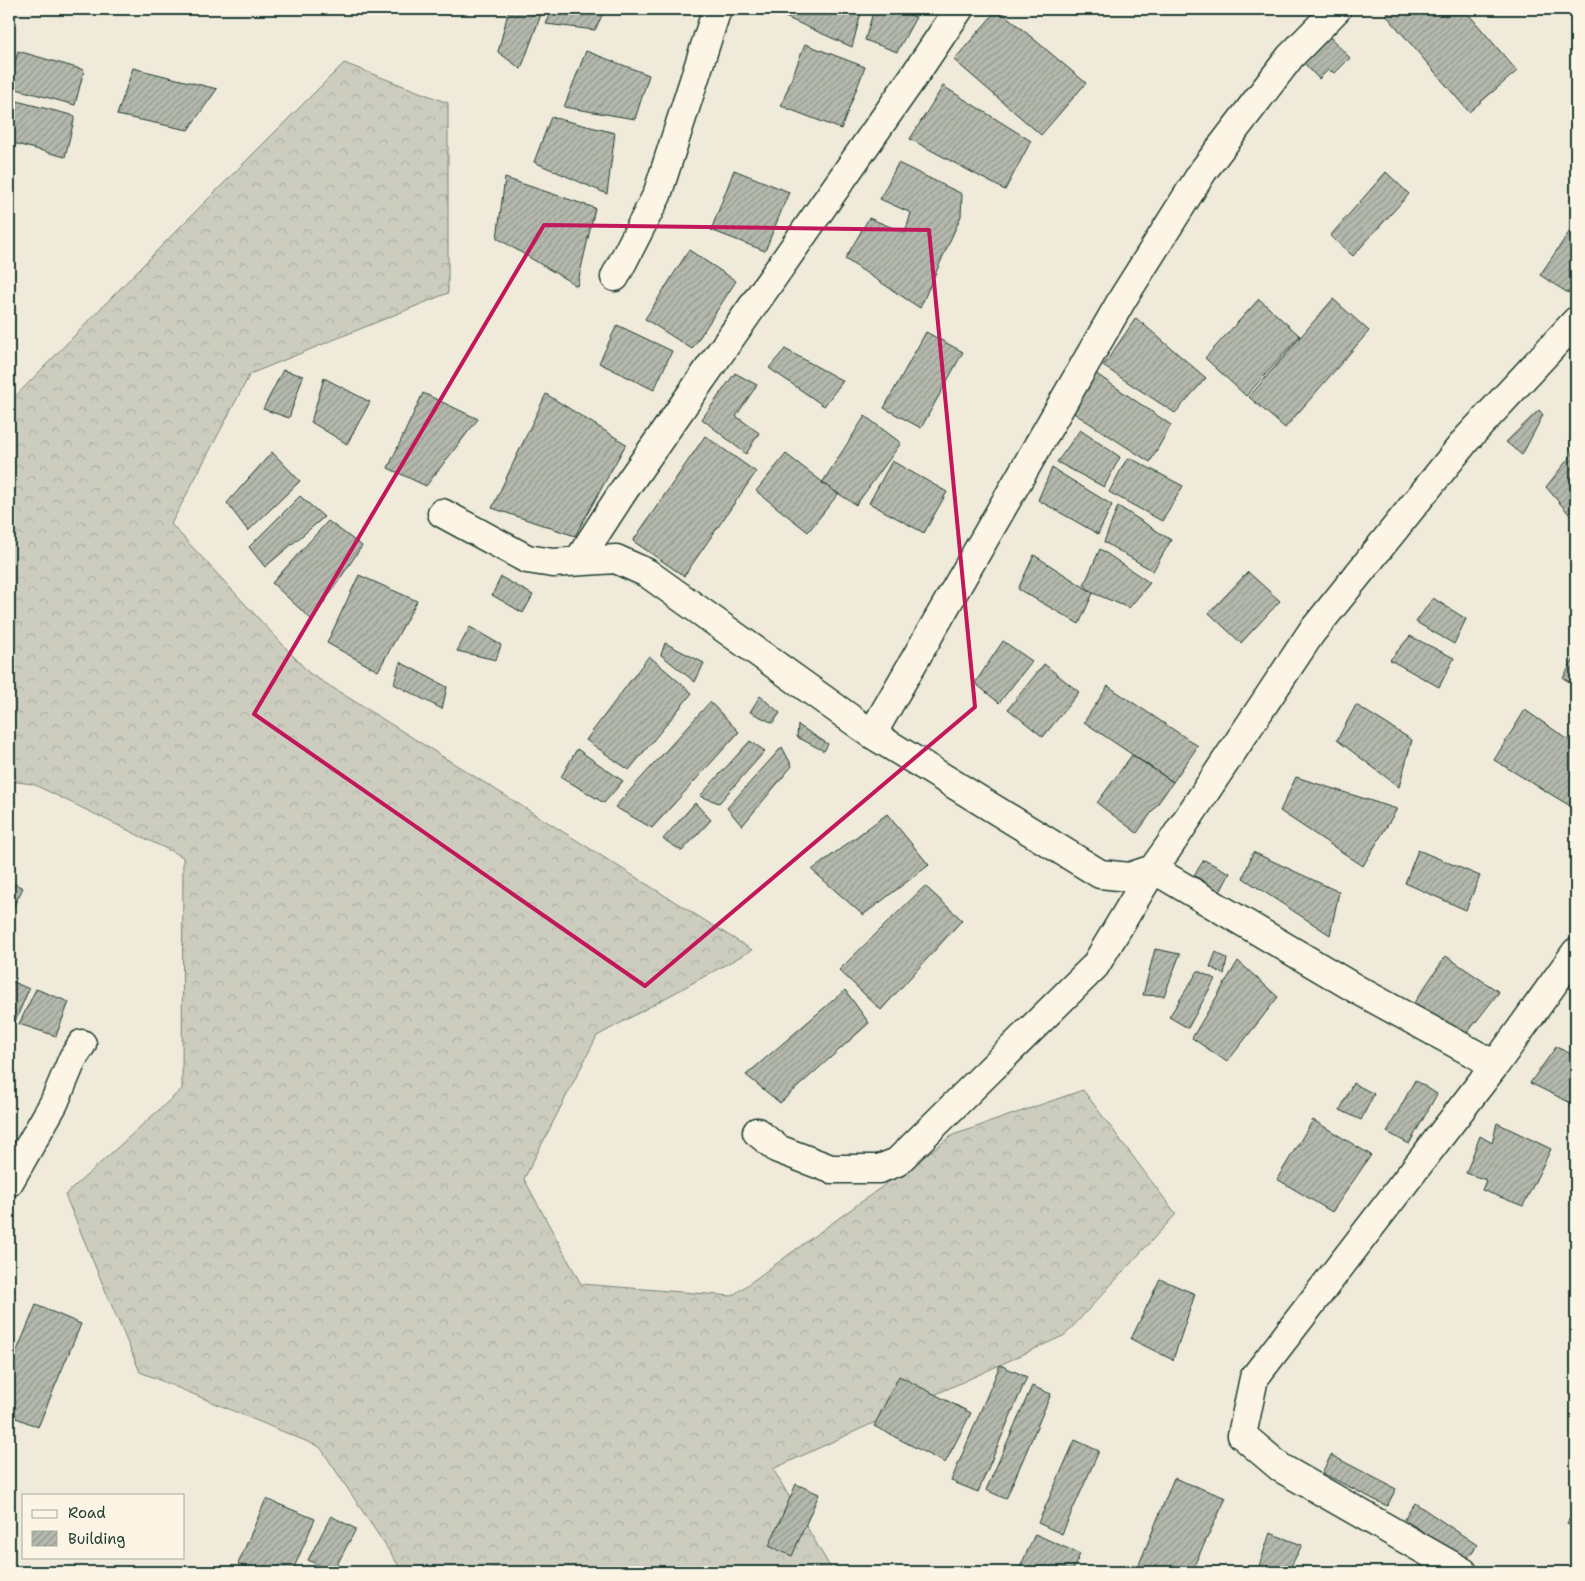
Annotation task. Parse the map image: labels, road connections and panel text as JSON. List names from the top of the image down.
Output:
{
  "legend": ["Road", "Building"]
}
